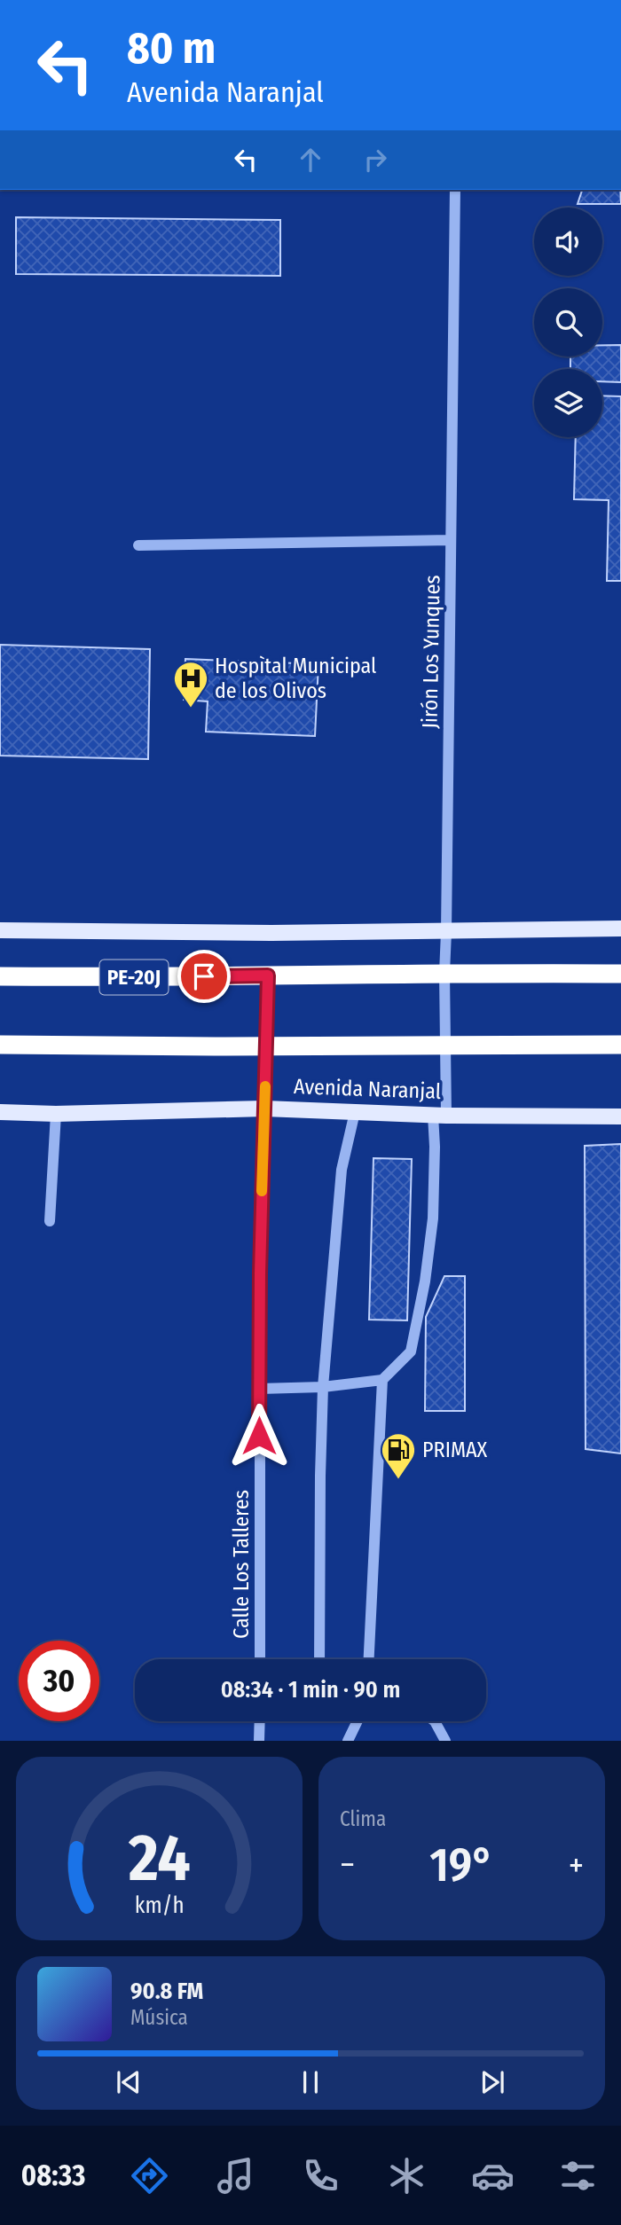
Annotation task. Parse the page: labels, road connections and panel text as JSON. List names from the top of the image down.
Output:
{
  "streets": {
    "highway": ["PE-20J", "Avenida Naranjal"],
    "street": ["Jirón Los Yunques", "Calle Los Talleres"]
  },
  "crossings": [
    ["Jirón Los Yunques", "PE-20J"],
    ["Jirón Los Yunques", "Avenida Naranjal"],
    ["PE-20J", "Calle Los Talleres"],
    ["Avenida Naranjal", "Calle Los Talleres"]
  ],
  "places": {
    "hospital": ["Hospìtal Municipal de los Olivos"],
    "fuel station": ["PRIMAX"]
  },
  "page": {
    "turn": ["80 m", "Avenida Naranjal"],
    "limit": "30",
    "trip": "08:34 · 1 min · 90 m",
    "tile": "Clima",
    "heat": ["−", "19°", "+"],
    "song": ["90.8 FM", "Música"],
    "tabs": "08:33",
    "gauge": ["24", "km/h"]
  }
}
